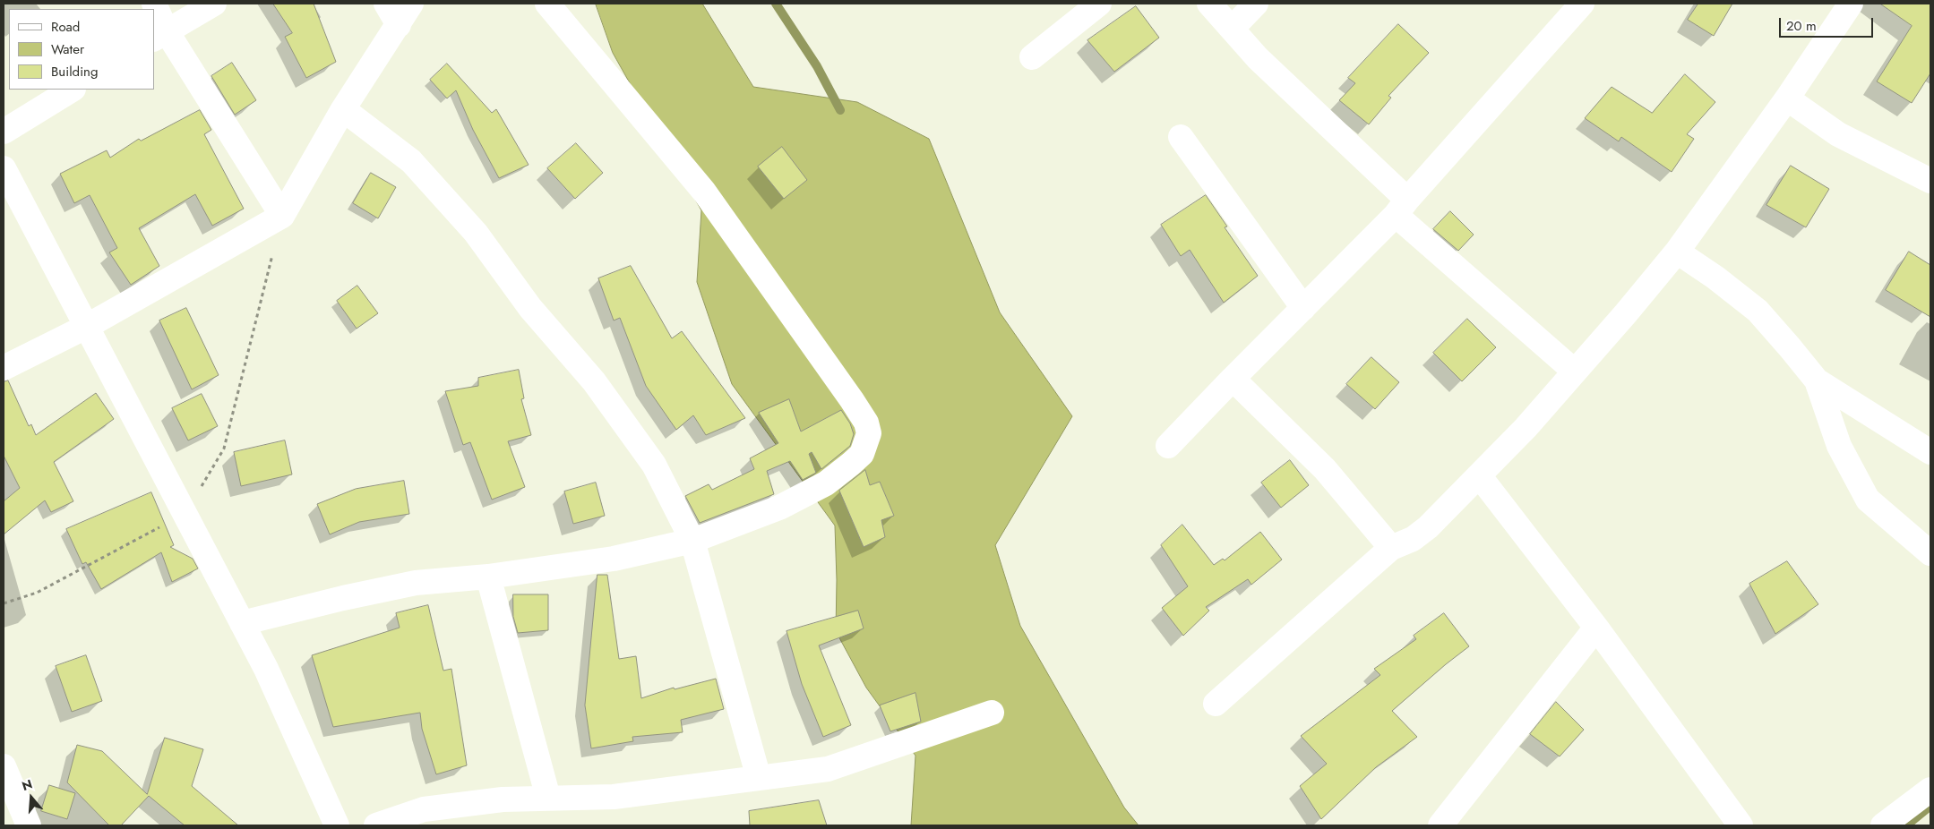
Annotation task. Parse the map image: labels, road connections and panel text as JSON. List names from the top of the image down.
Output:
{
  "legend": ["Road", "Water", "Building"],
  "scale_bar": "20 m",
  "north": "top"
}
